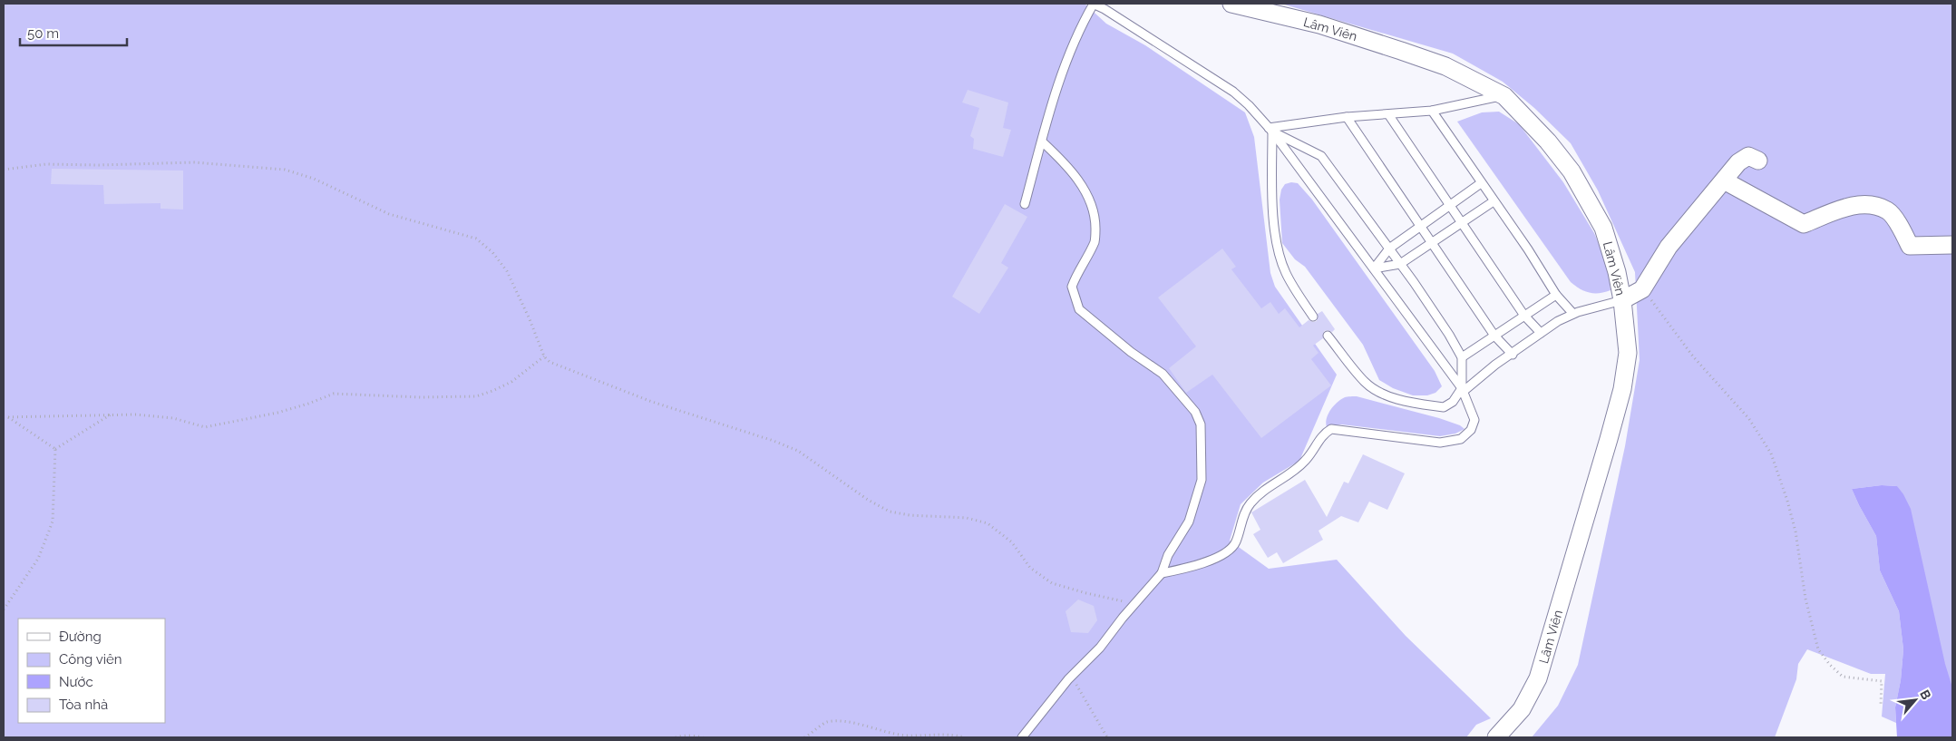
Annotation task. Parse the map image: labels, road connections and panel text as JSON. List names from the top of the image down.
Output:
{
  "streets": {
    "street": ["Lâm Viên"]
  },
  "legend": [
    "Đường",
    "Công viên",
    "Nước",
    "Tòa nhà"
  ],
  "scale_bar": "50 m",
  "north": "top right"
}
